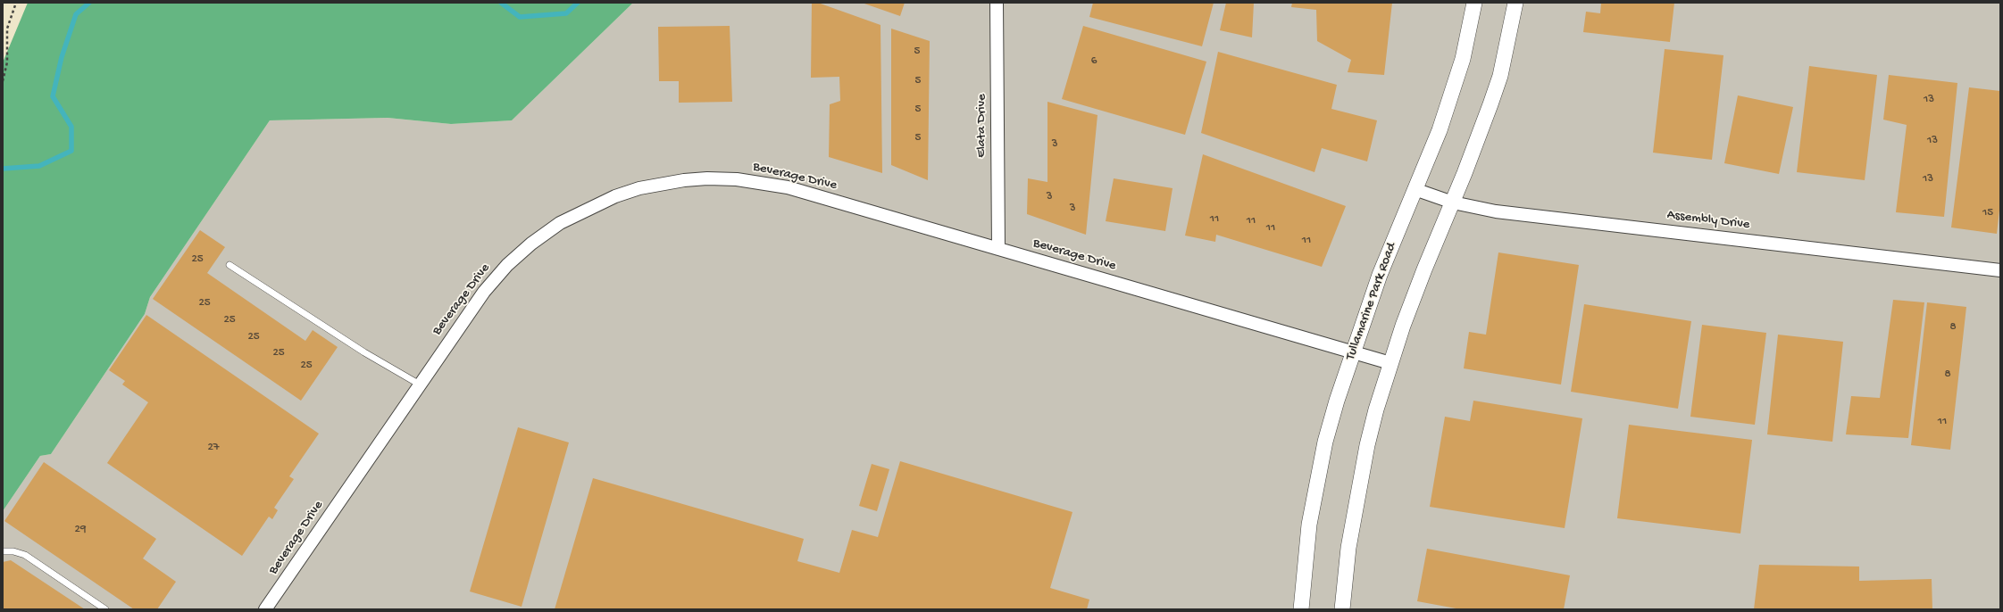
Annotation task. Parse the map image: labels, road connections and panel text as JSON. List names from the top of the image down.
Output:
{
  "streets": {
    "street": [
      "Elata Drive",
      "Beverage Drive",
      "Assembly Drive",
      "Tullamarine Park Road"
    ]
  },
  "crossings": [
    ["Elata Drive", "Beverage Drive"],
    ["Beverage Drive", "Tullamarine Park Road"],
    ["Assembly Drive", "Tullamarine Park Road"]
  ],
  "house_numbers": [
    "5",
    "6",
    "5",
    "13",
    "5",
    "5",
    "13",
    "3",
    "13",
    "3",
    "3",
    "15",
    "11",
    "11",
    "11",
    "11",
    "25",
    "25",
    "25",
    "8",
    "25",
    "25",
    "25",
    "8",
    "11",
    "27",
    "29"
  ]
}
